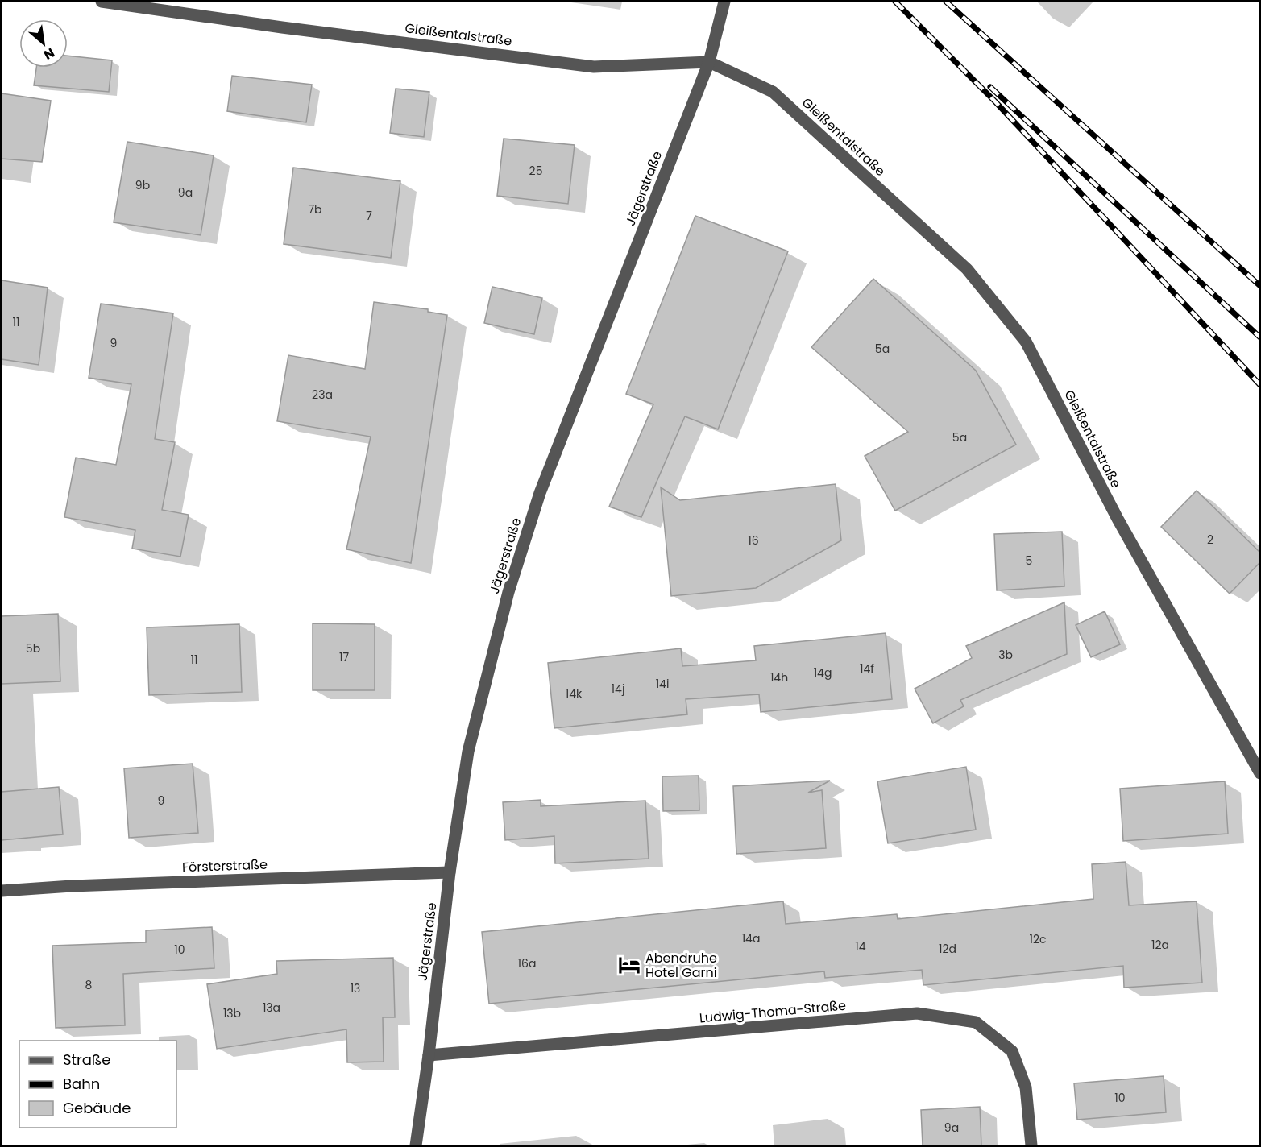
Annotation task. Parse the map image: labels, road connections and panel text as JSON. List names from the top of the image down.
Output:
{
  "streets": {
    "street": [
      "Gleißentalstraße",
      "Jägerstraße",
      "Försterstraße",
      "Ludwig-Thoma-Straße"
    ]
  },
  "crossings": [
    ["Gleißentalstraße", "Jägerstraße"],
    ["Jägerstraße", "Försterstraße"],
    ["Jägerstraße", "Ludwig-Thoma-Straße"]
  ],
  "places": {
    "hotel": ["Abendruhe Hotel Garni"]
  },
  "house_numbers": [
    "25",
    "9b",
    "9a",
    "7b",
    "7",
    "11",
    "9",
    "5a",
    "23a",
    "5a",
    "2",
    "16",
    "5",
    "5b",
    "3b",
    "17",
    "11",
    "14f",
    "14g",
    "14h",
    "14i",
    "14j",
    "14k",
    "9",
    "14a",
    "12c",
    "12a",
    "14",
    "12d",
    "10",
    "16a",
    "8",
    "13",
    "13a",
    "13b",
    "10",
    "9a"
  ],
  "legend": ["Straße", "Bahn", "Gebäude"],
  "north": "bottom right"
}
